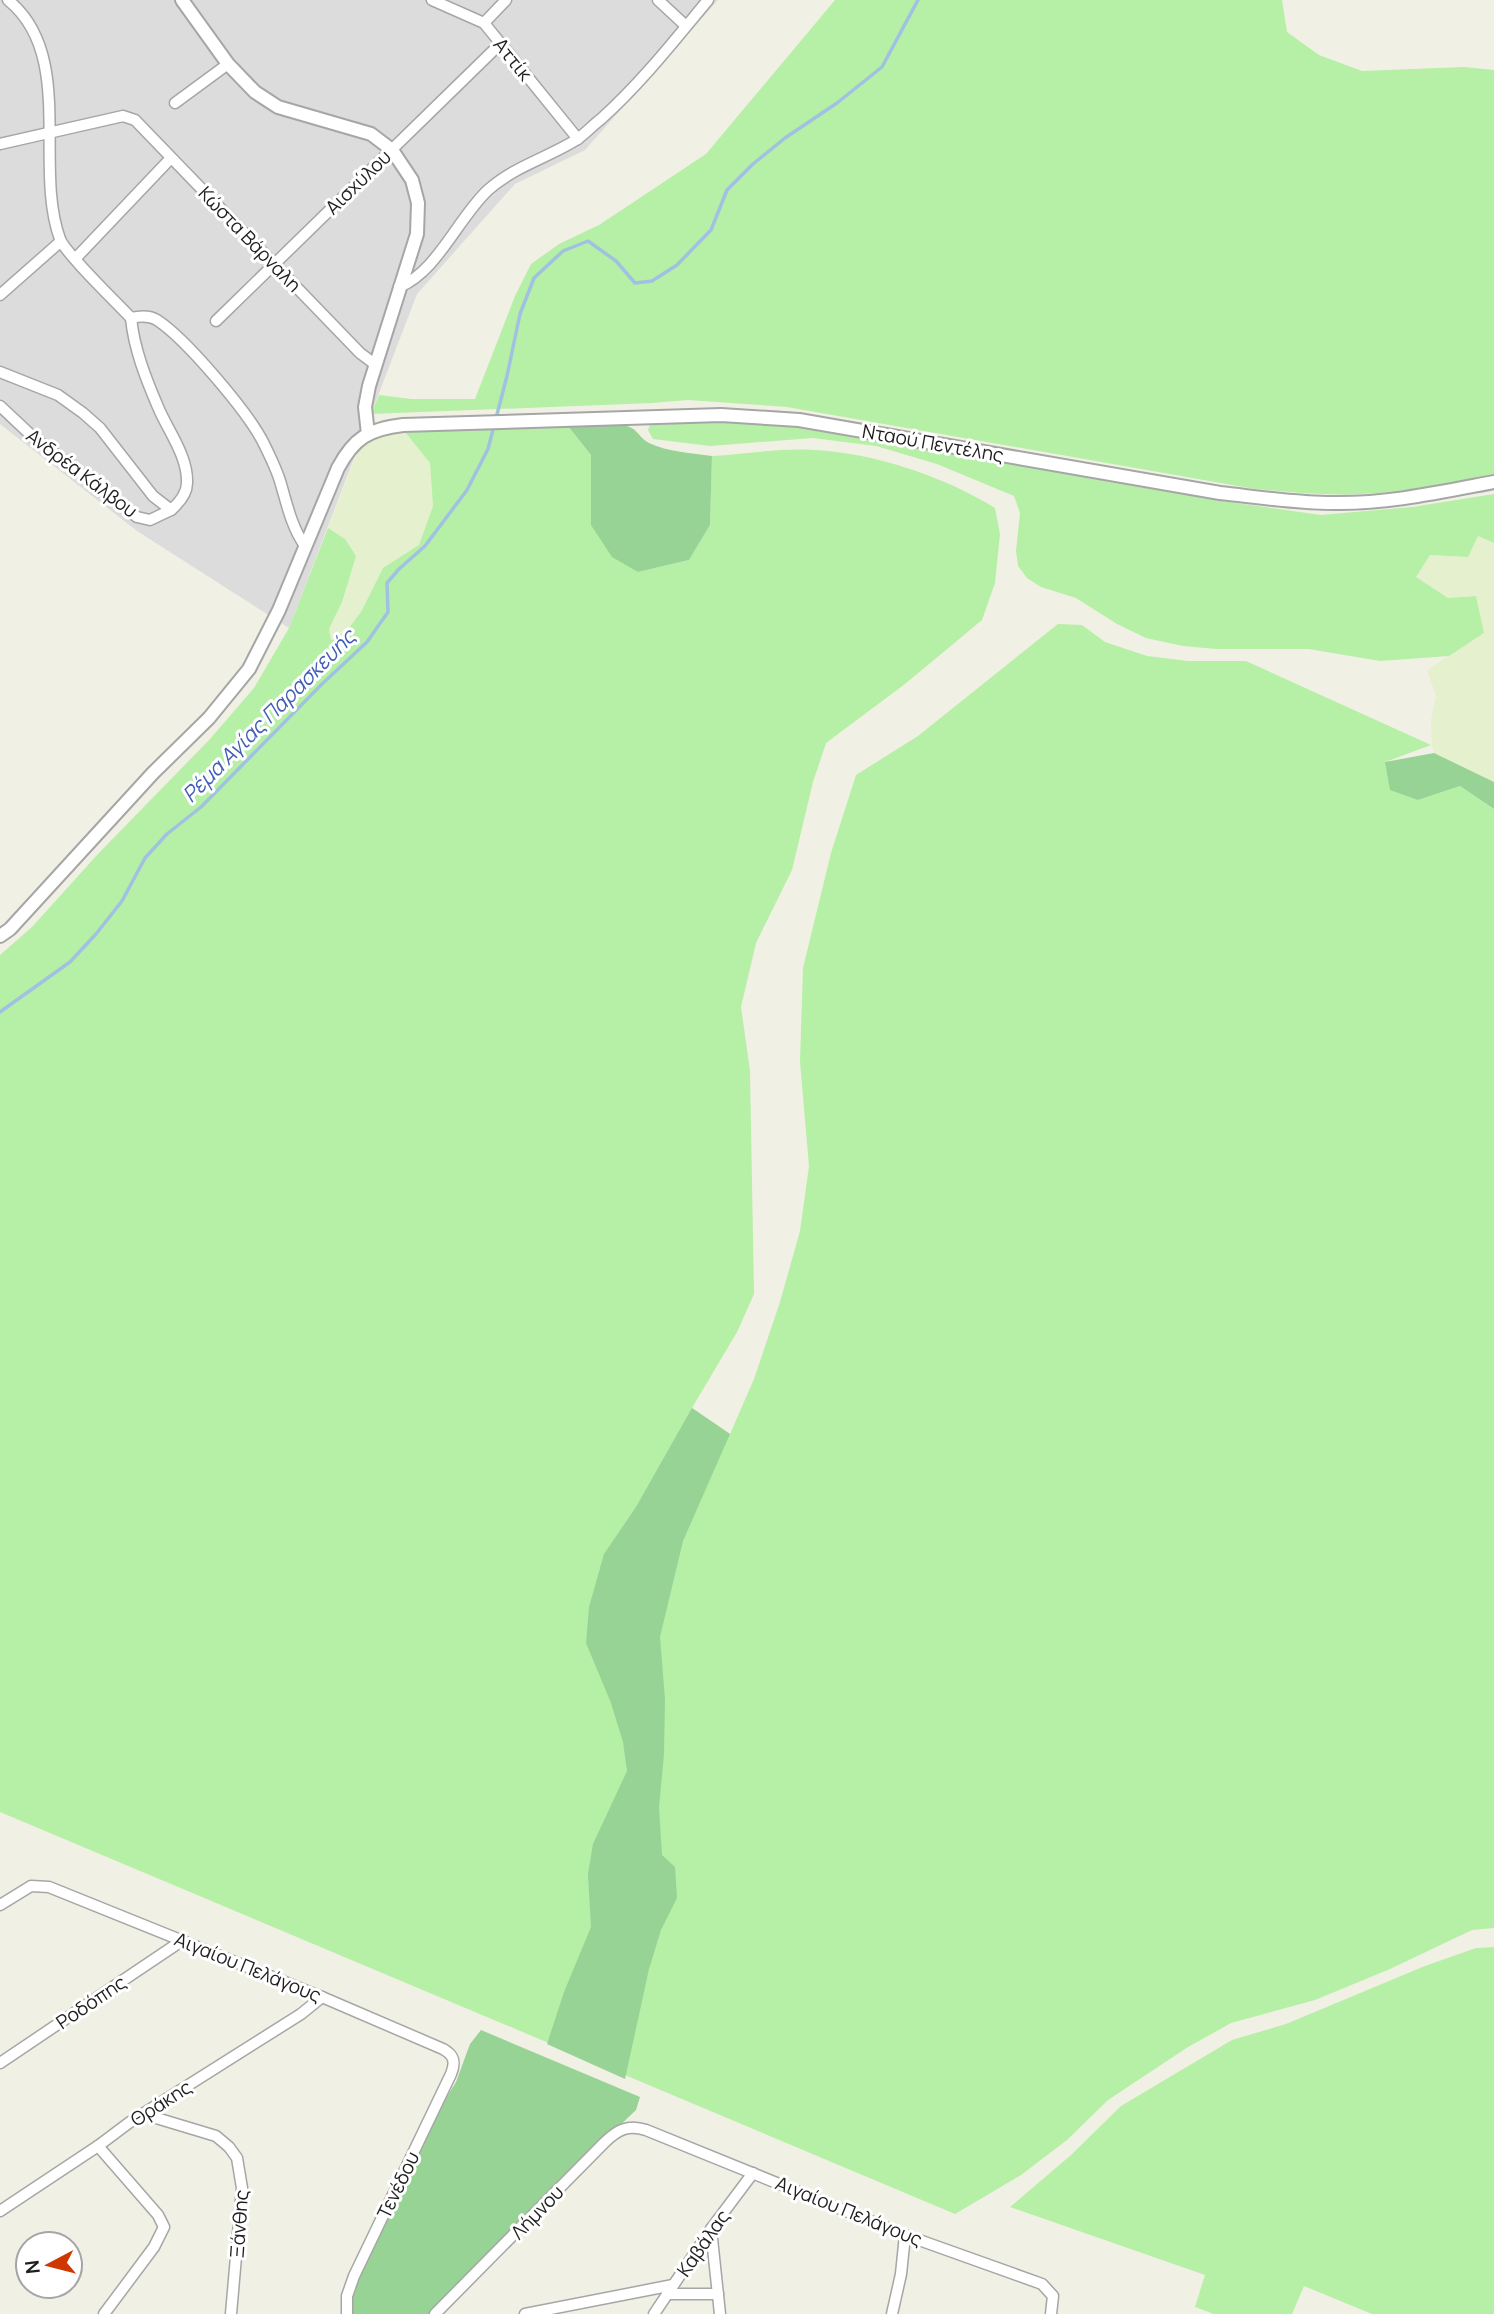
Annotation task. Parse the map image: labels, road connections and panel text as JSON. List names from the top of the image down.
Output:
{
  "streets": {
    "street": [
      "Αττίκ",
      "Αισχύλου",
      "Κώστα Βάρναλη",
      "Νταού Πεντέλης",
      "Ανδρέα Κάλβου",
      "Αιγαίου Πελάγους",
      "Ροδόπης",
      "Θράκης",
      "Τενέδου",
      "Λήμνου",
      "Ξάνθης",
      "Καβάλας"
    ]
  },
  "crossings": [
    ["Αττίκ", "Αισχύλου"],
    ["Αισχύλου", "Κώστα Βάρναλη"],
    ["Αιγαίου Πελάγους", "Ροδόπης"],
    ["Αιγαίου Πελάγους", "Θράκης"],
    ["Αιγαίου Πελάγους", "Τενέδου"],
    ["Αιγαίου Πελάγους", "Λήμνου"],
    ["Αιγαίου Πελάγους", "Καβάλας"],
    ["Θράκης", "Ξάνθης"]
  ],
  "water": ["Ρέμα Αγίας Παρασκευής"],
  "north": "left"
}
